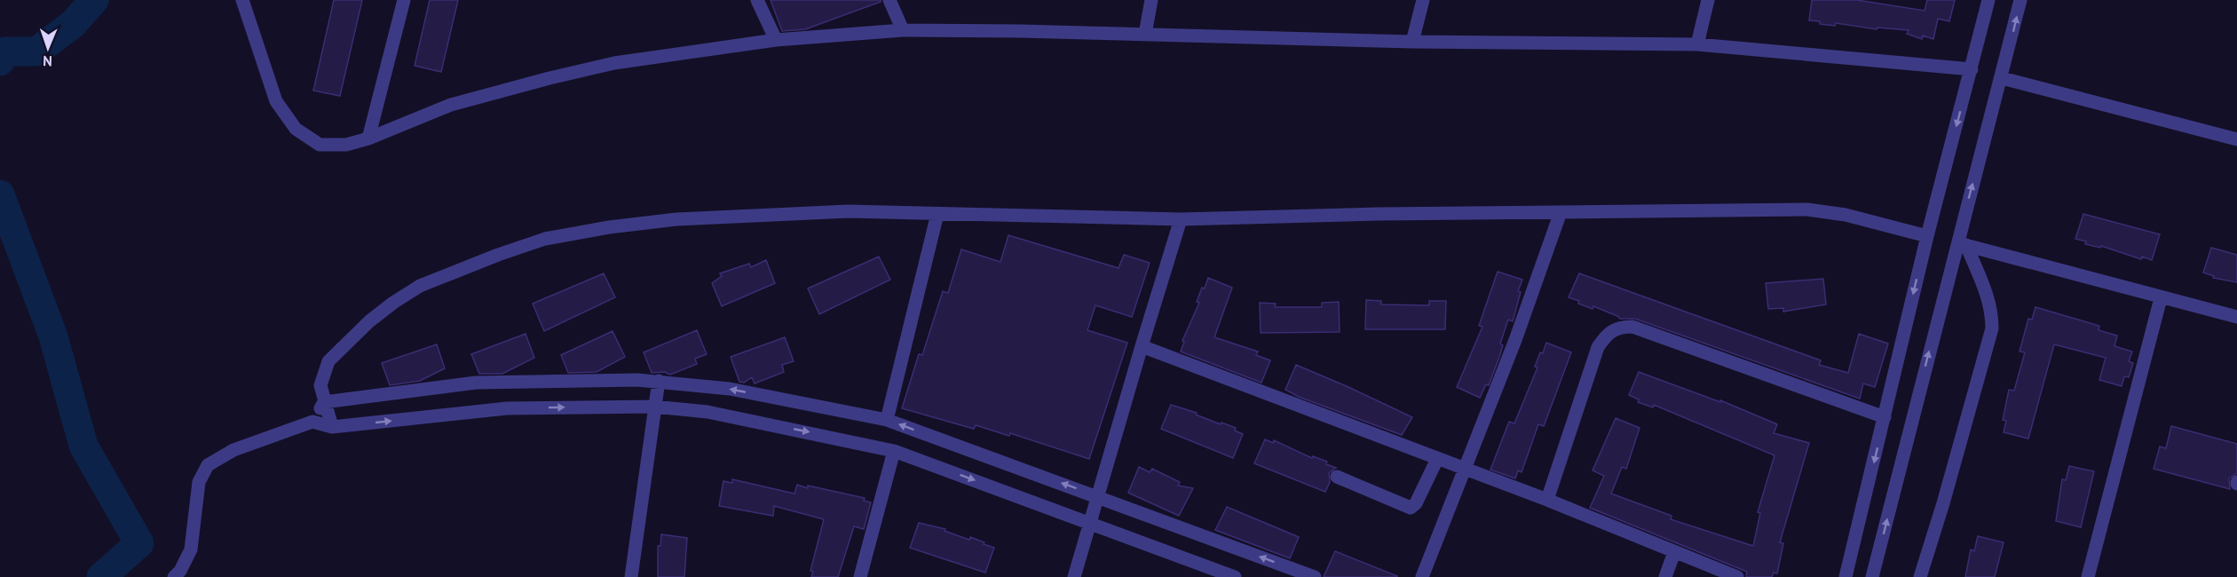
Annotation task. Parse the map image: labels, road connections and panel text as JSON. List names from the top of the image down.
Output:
{
  "north": "bottom"
}
